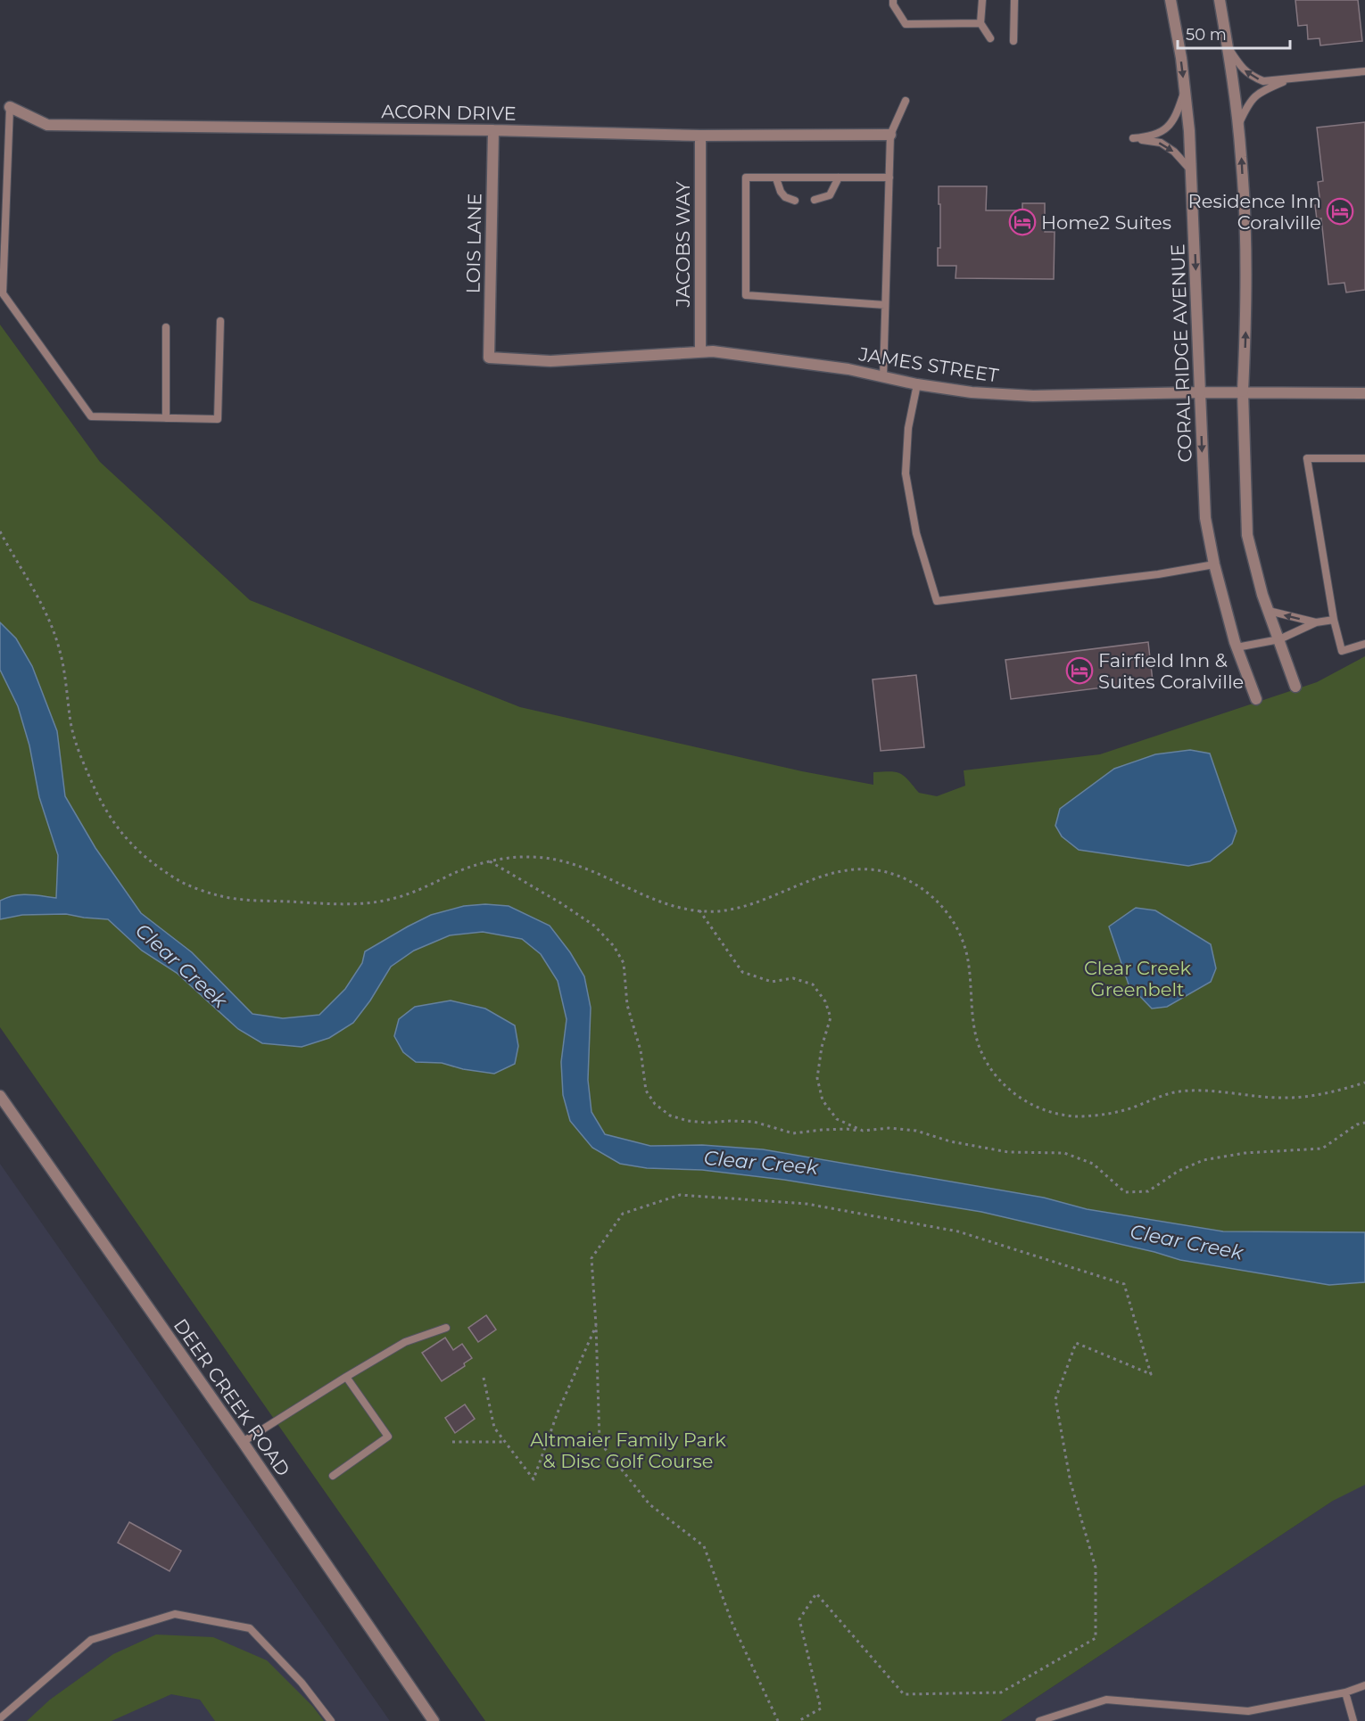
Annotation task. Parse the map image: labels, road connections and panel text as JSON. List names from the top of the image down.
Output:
{
  "streets": {
    "street": [
      "ACORN DRIVE",
      "LOIS LANE",
      "JACOBS WAY",
      "CORAL RIDGE AVENUE",
      "JAMES STREET",
      "DEER CREEK ROAD"
    ]
  },
  "crossings": [
    ["ACORN DRIVE", "LOIS LANE"],
    ["ACORN DRIVE", "JACOBS WAY"],
    ["LOIS LANE", "JAMES STREET"],
    ["JACOBS WAY", "JAMES STREET"],
    ["CORAL RIDGE AVENUE", "JAMES STREET"]
  ],
  "water": ["Clear Creek"],
  "parks": ["Clear Creek Greenbelt", "Altmaier Family Park & Disc Golf Course"],
  "places": {
    "hotel": ["Residence Inn Coralville", "Home2 Suites", "Fairfield Inn & Suites Coralville"]
  },
  "scale_bar": "50 m"
}
